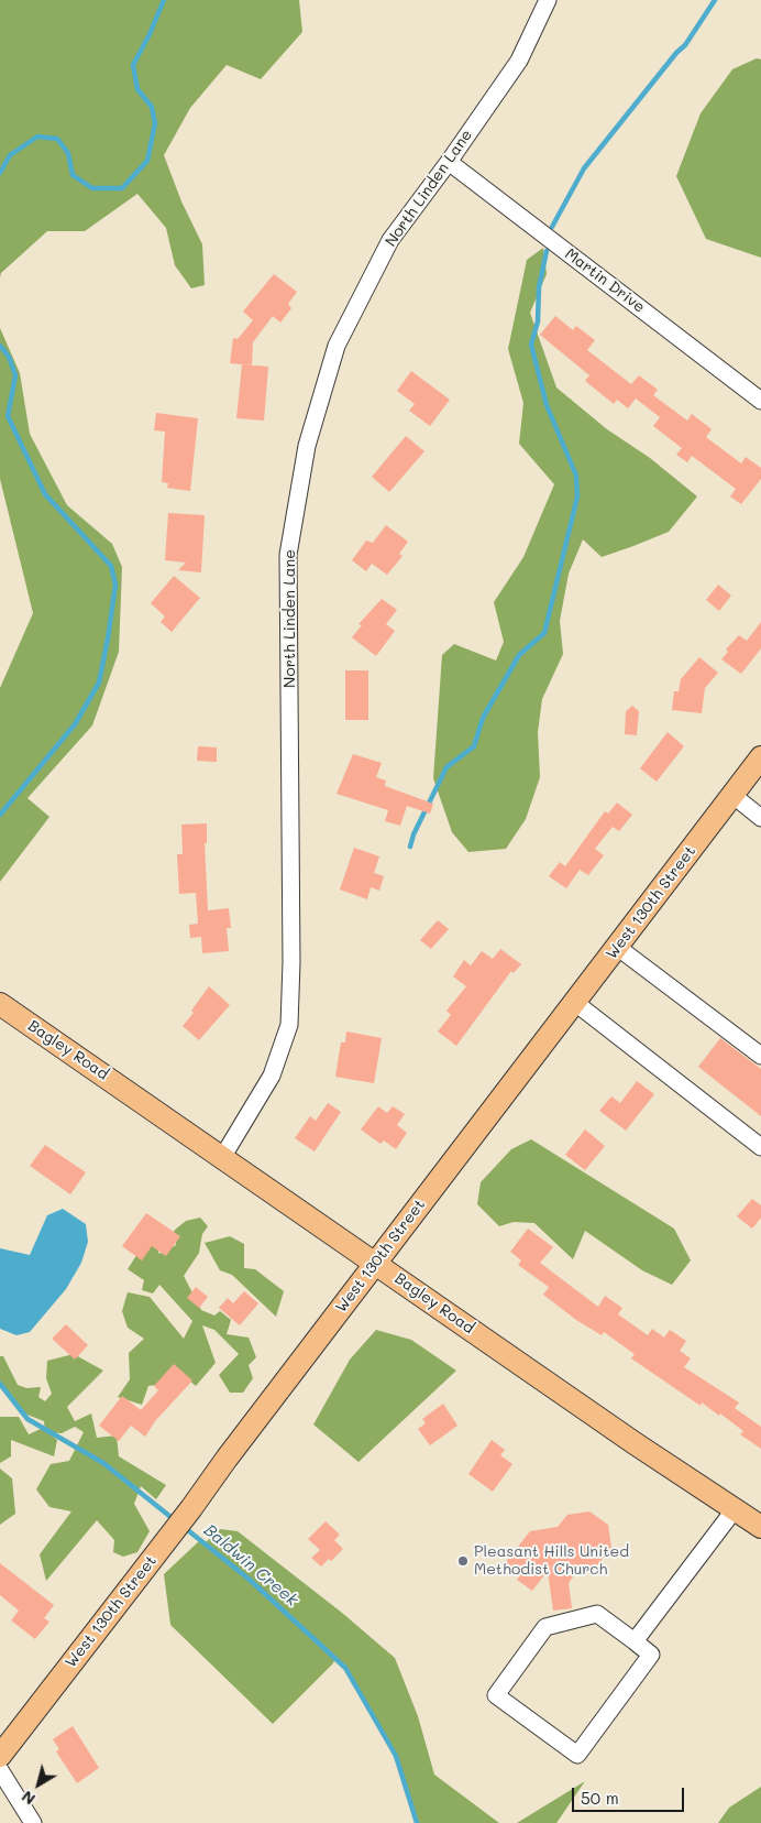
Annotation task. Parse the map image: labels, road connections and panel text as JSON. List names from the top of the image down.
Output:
{
  "streets": {
    "main road": ["West 130th Street", "Bagley Road"],
    "street": ["North Linden Lane", "Martin Drive"]
  },
  "crossings": [
    ["North Linden Lane", "Martin Drive"],
    ["North Linden Lane", "Bagley Road"],
    ["West 130th Street", "Bagley Road"]
  ],
  "water": ["Baldwin Creek"],
  "places": ["Pleasant Hills United Methodist Church"],
  "scale_bar": "50 m",
  "north": "bottom left"
}
